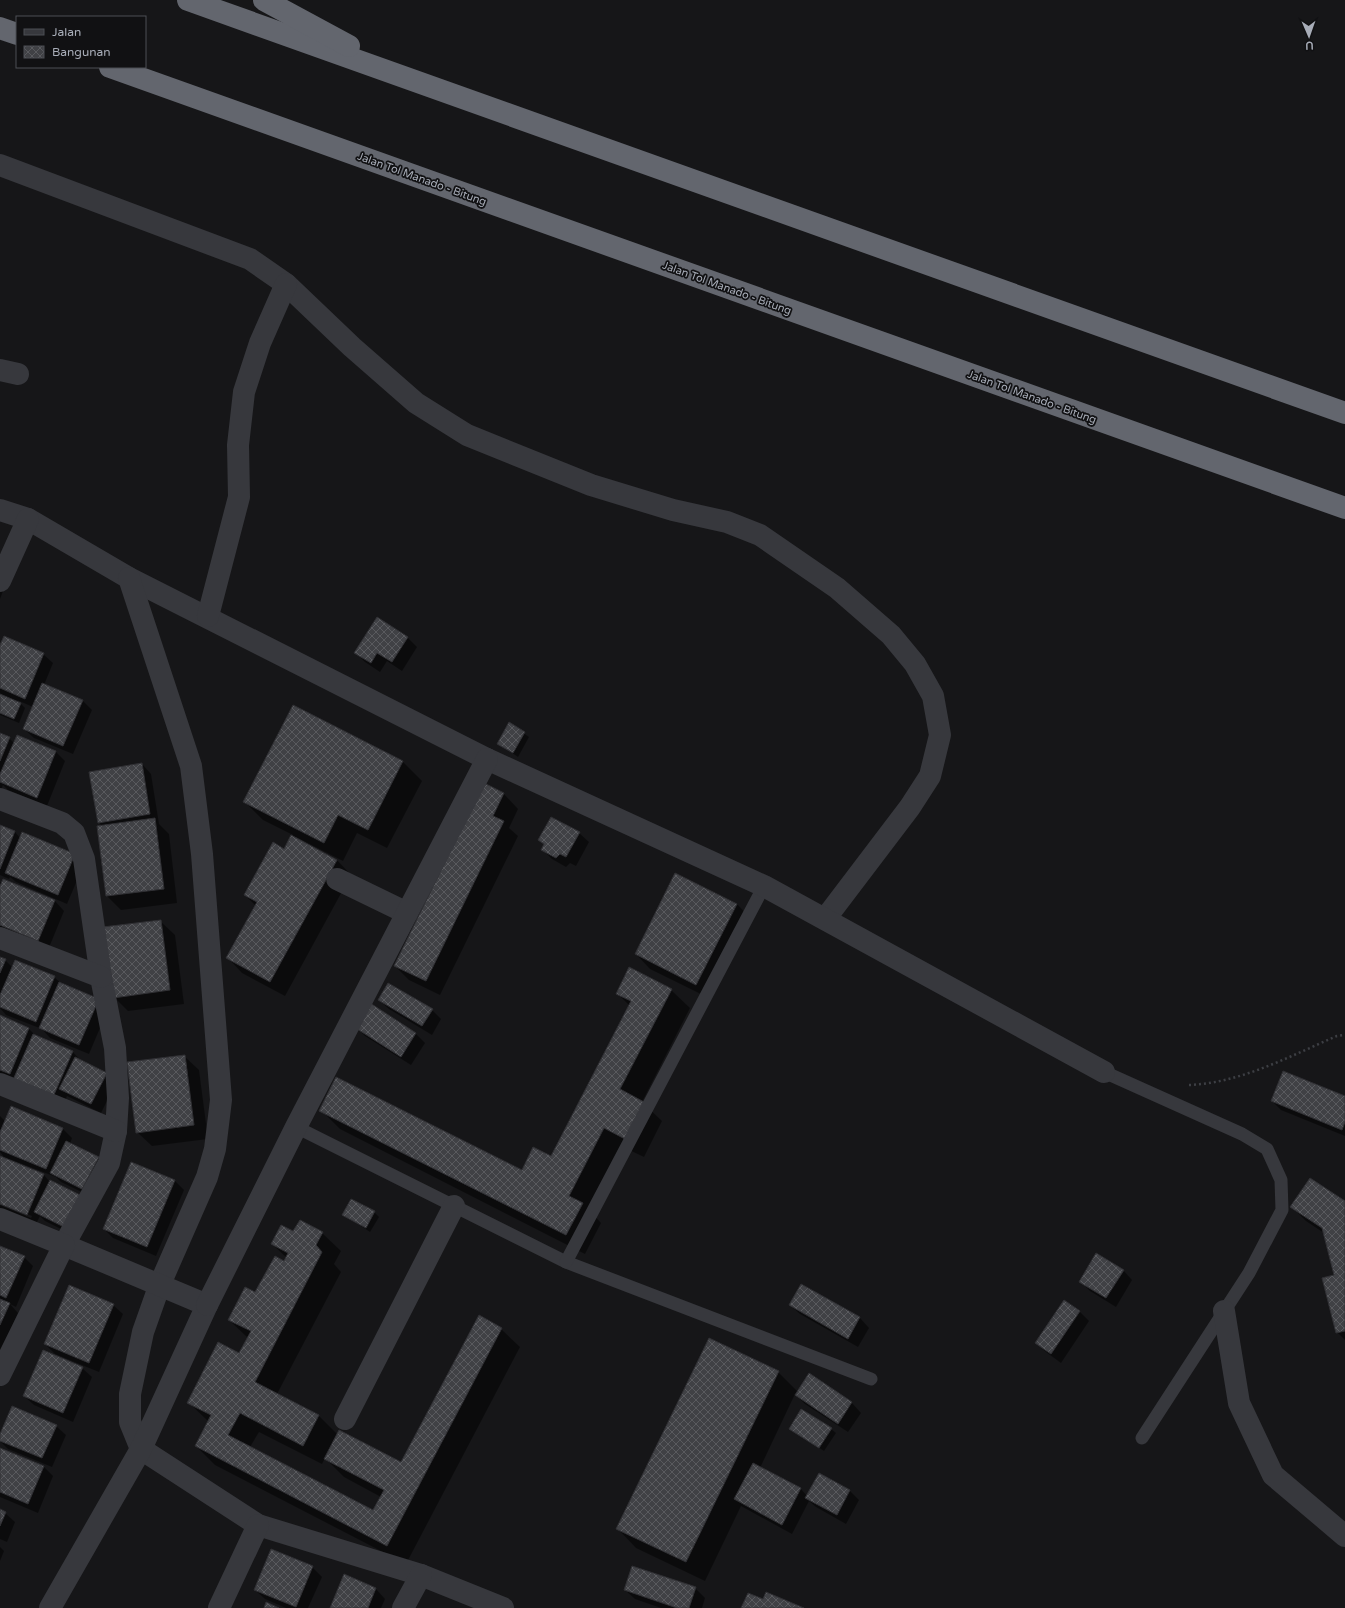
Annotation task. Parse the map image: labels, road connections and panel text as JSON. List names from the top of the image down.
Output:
{
  "streets": {
    "highway": ["Jalan Tol Manado - Bitung"]
  },
  "legend": ["Jalan", "Bangunan"],
  "north": "bottom"
}
